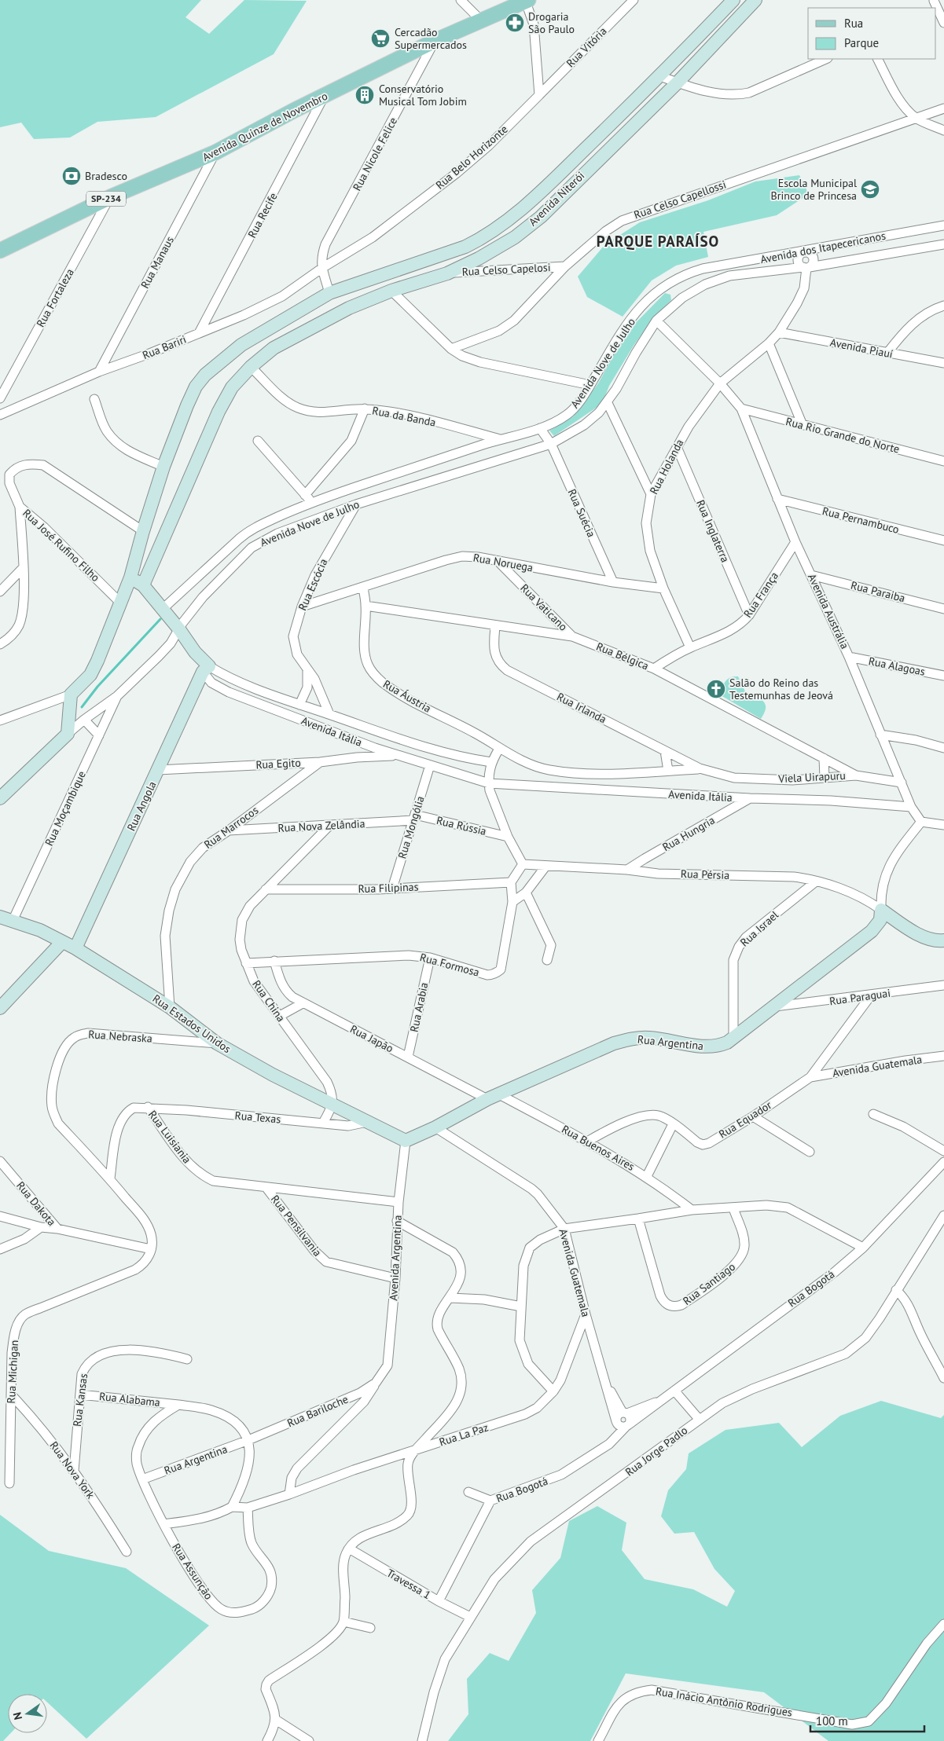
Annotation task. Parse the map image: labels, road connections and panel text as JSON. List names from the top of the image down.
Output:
{
  "streets": {
    "main road": [
      "Avenida Quinze de Novembro",
      "SP-234",
      "Avenida Niterói",
      "Avenida Nove de Julho",
      "Avenida Itália",
      "Rua Angola",
      "Rua Estados Unidos",
      "Rua Argentina"
    ],
    "street": [
      "Rua Vitória",
      "Rua Nicole Felice",
      "Rua Belo Horizonte",
      "Rua Celso Capellossi",
      "Rua Recife",
      "Avenida dos Itapecericanos",
      "Rua Manaus",
      "Rua Celso Capelosi",
      "Rua Fortaleza",
      "Rua Bariri",
      "Avenida Piauí",
      "Rua da Banda",
      "Rua Rio Grande do Norte",
      "Rua Holanda",
      "Rua Suécia",
      "Rua Pernambuco",
      "Rua Inglaterra",
      "Rua José Rufino Filho",
      "Rua Noruega",
      "Rua Escócia",
      "Rua Paraiba",
      "Rua França",
      "Rua Vaticano",
      "Avenida Austrália",
      "Rua Bélgica",
      "Rua Alagoas",
      "Rua Áustria",
      "Rua Irlanda",
      "Rua Egito",
      "Viela Uirapuru",
      "Rua Moçambique",
      "Rua Nova Zelândia",
      "Rua Rússia",
      "Rua Marrocos",
      "Rua Mongólia",
      "Rua Hungria",
      "Rua Pérsia",
      "Rua Filipinas",
      "Rua Israel",
      "Rua Formosa",
      "Rua Paraguai",
      "Rua China",
      "Rua Arabia",
      "Rua Nebraska",
      "Rua Japão",
      "Avenida Guatemala",
      "Rua Texas",
      "Rua Equador",
      "Rua Luisiania",
      "Rua Buenos Aires",
      "Rua Dakota",
      "Rua Pensilvania",
      "Avenida Argentina",
      "Rua Santiago",
      "Rua Bogotá",
      "Rua Michigan",
      "Rua Alabama",
      "Rua Kansas",
      "Rua Bariloche",
      "Rua La Paz",
      "Rua Jorge Padlo",
      "Rua Nova York",
      "Rua Assunção",
      "Travessa 1",
      "Rua Inácio Antônio Rodrigues"
    ]
  },
  "crossings": [
    ["Rua Vitória", "Rua Belo Horizonte"],
    ["Avenida Quinze de Novembro", "Rua Nicole Felice"],
    ["Avenida Quinze de Novembro", "Rua Recife"],
    ["Avenida Quinze de Novembro", "Rua Manaus"],
    ["Avenida Quinze de Novembro", "Rua Fortaleza"],
    ["Rua Nicole Felice", "Rua Belo Horizonte"],
    ["Rua Nicole Felice", "Rua Bariri"],
    ["Rua Belo Horizonte", "Rua Bariri"],
    ["Avenida Niterói", "Rua Celso Capelosi"],
    ["Avenida Niterói", "Rua da Banda"],
    ["Avenida Niterói", "Rua José Rufino Filho"],
    ["Avenida Niterói", "Avenida Itália"],
    ["Rua Celso Capellossi", "Rua Celso Capelosi"],
    ["Rua Recife", "Rua Bariri"],
    ["Avenida dos Itapecericanos", "Avenida Nove de Julho"],
    ["Avenida dos Itapecericanos", "Rua Holanda"],
    ["Avenida dos Itapecericanos", "Avenida Austrália"],
    ["Rua Manaus", "Rua Bariri"],
    ["Avenida Piauí", "Rua Holanda"],
    ["Avenida Nove de Julho", "Rua da Banda"],
    ["Avenida Nove de Julho", "Rua Suécia"],
    ["Avenida Nove de Julho", "Rua Escócia"],
    ["Avenida Nove de Julho", "Avenida Austrália"],
    ["Avenida Nove de Julho", "Avenida Itália"],
    ["Avenida Nove de Julho", "Rua Moçambique"],
    ["Rua Rio Grande do Norte", "Avenida Austrália"],
    ["Rua Holanda", "Rua Inglaterra"],
    ["Rua Holanda", "Rua Noruega"],
    ["Rua Holanda", "Rua França"],
    ["Rua Holanda", "Avenida Austrália"],
    ["Rua Suécia", "Rua Noruega"],
    ["Rua Pernambuco", "Avenida Austrália"],
    ["Rua Inglaterra", "Rua França"],
    ["Rua Noruega", "Rua Escócia"],
    ["Rua Noruega", "Rua Vaticano"],
    ["Rua Noruega", "Rua Áustria"],
    ["Rua Escócia", "Avenida Itália"],
    ["Rua Paraiba", "Avenida Austrália"],
    ["Rua França", "Avenida Austrália"],
    ["Rua França", "Rua Bélgica"],
    ["Rua Vaticano", "Rua Bélgica"],
    ["Avenida Austrália", "Rua Alagoas"],
    ["Avenida Austrália", "Avenida Itália"],
    ["Avenida Austrália", "Viela Uirapuru"],
    ["Rua Bélgica", "Rua Áustria"],
    ["Rua Bélgica", "Rua Irlanda"],
    ["Rua Bélgica", "Viela Uirapuru"],
    ["Rua Irlanda", "Viela Uirapuru"],
    ["Avenida Itália", "Rua Egito"],
    ["Avenida Itália", "Rua Angola"],
    ["Avenida Itália", "Rua Mongólia"],
    ["Avenida Itália", "Rua Hungria"],
    ["Rua Egito", "Rua Angola"],
    ["Rua Egito", "Rua Marrocos"],
    ["Rua Angola", "Rua Estados Unidos"],
    ["Rua Moçambique", "Rua Estados Unidos"],
    ["Rua Nova Zelândia", "Rua Rússia"],
    ["Rua Nova Zelândia", "Rua Marrocos"],
    ["Rua Nova Zelândia", "Rua Mongólia"],
    ["Rua Nova Zelândia", "Rua China"],
    ["Rua Rússia", "Rua Mongólia"],
    ["Rua Marrocos", "Rua Estados Unidos"],
    ["Rua Mongólia", "Rua Filipinas"],
    ["Rua Hungria", "Rua Pérsia"],
    ["Rua Pérsia", "Rua Israel"],
    ["Rua Pérsia", "Rua Argentina"],
    ["Rua Filipinas", "Rua Formosa"],
    ["Rua Filipinas", "Rua China"],
    ["Rua Israel", "Rua Argentina"],
    ["Rua Formosa", "Rua China"],
    ["Rua Formosa", "Rua Arabia"],
    ["Rua Formosa", "Rua Japão"],
    ["Rua Paraguai", "Rua Argentina"],
    ["Rua Paraguai", "Rua Equador"],
    ["Rua China", "Rua Estados Unidos"],
    ["Rua Arabia", "Rua Japão"],
    ["Rua Estados Unidos", "Rua Nebraska"],
    ["Rua Estados Unidos", "Rua Argentina"],
    ["Rua Estados Unidos", "Rua Texas"],
    ["Rua Estados Unidos", "Avenida Argentina"],
    ["Rua Nebraska", "Rua Luisiania"],
    ["Rua Japão", "Rua Argentina"],
    ["Rua Japão", "Rua Buenos Aires"],
    ["Rua Argentina", "Avenida Guatemala"],
    ["Rua Argentina", "Rua Buenos Aires"],
    ["Rua Argentina", "Avenida Argentina"],
    ["Rua Argentina", "Rua Alabama"],
    ["Rua Argentina", "Rua Bariloche"],
    ["Rua Argentina", "Rua Assunção"],
    ["Avenida Guatemala", "Rua Equador"],
    ["Avenida Guatemala", "Rua Bogotá"],
    ["Avenida Guatemala", "Rua La Paz"],
    ["Rua Texas", "Rua Luisiania"],
    ["Rua Equador", "Rua Buenos Aires"],
    ["Rua Luisiania", "Rua Pensilvania"],
    ["Rua Luisiania", "Avenida Argentina"],
    ["Rua Pensilvania", "Avenida Argentina"],
    ["Avenida Argentina", "Rua Bariloche"],
    ["Rua Bogotá", "Travessa 1"],
    ["Rua Michigan", "Rua Nova York"],
    ["Rua Alabama", "Rua Kansas"],
    ["Rua Alabama", "Rua Bariloche"],
    ["Rua Alabama", "Rua Assunção"],
    ["Rua Kansas", "Rua Nova York"],
    ["Rua Jorge Padlo", "Travessa 1"]
  ],
  "districts": ["PARQUE PARAÍSO"],
  "places": {
    "pharmacy": ["Drogaria São Paulo"],
    "supermarket": ["Cercadão Supermercados"],
    "building": ["Conservatório Musical Tom Jobim"],
    "bank": ["Bradesco"],
    "school or university": ["Escola Municipal Brinco de Princesa"],
    "church": ["Salão do Reino das Testemunhas de Jeová"]
  },
  "legend": ["Rua", "Parque"],
  "scale_bar": "100 m",
  "north": "left"
}
